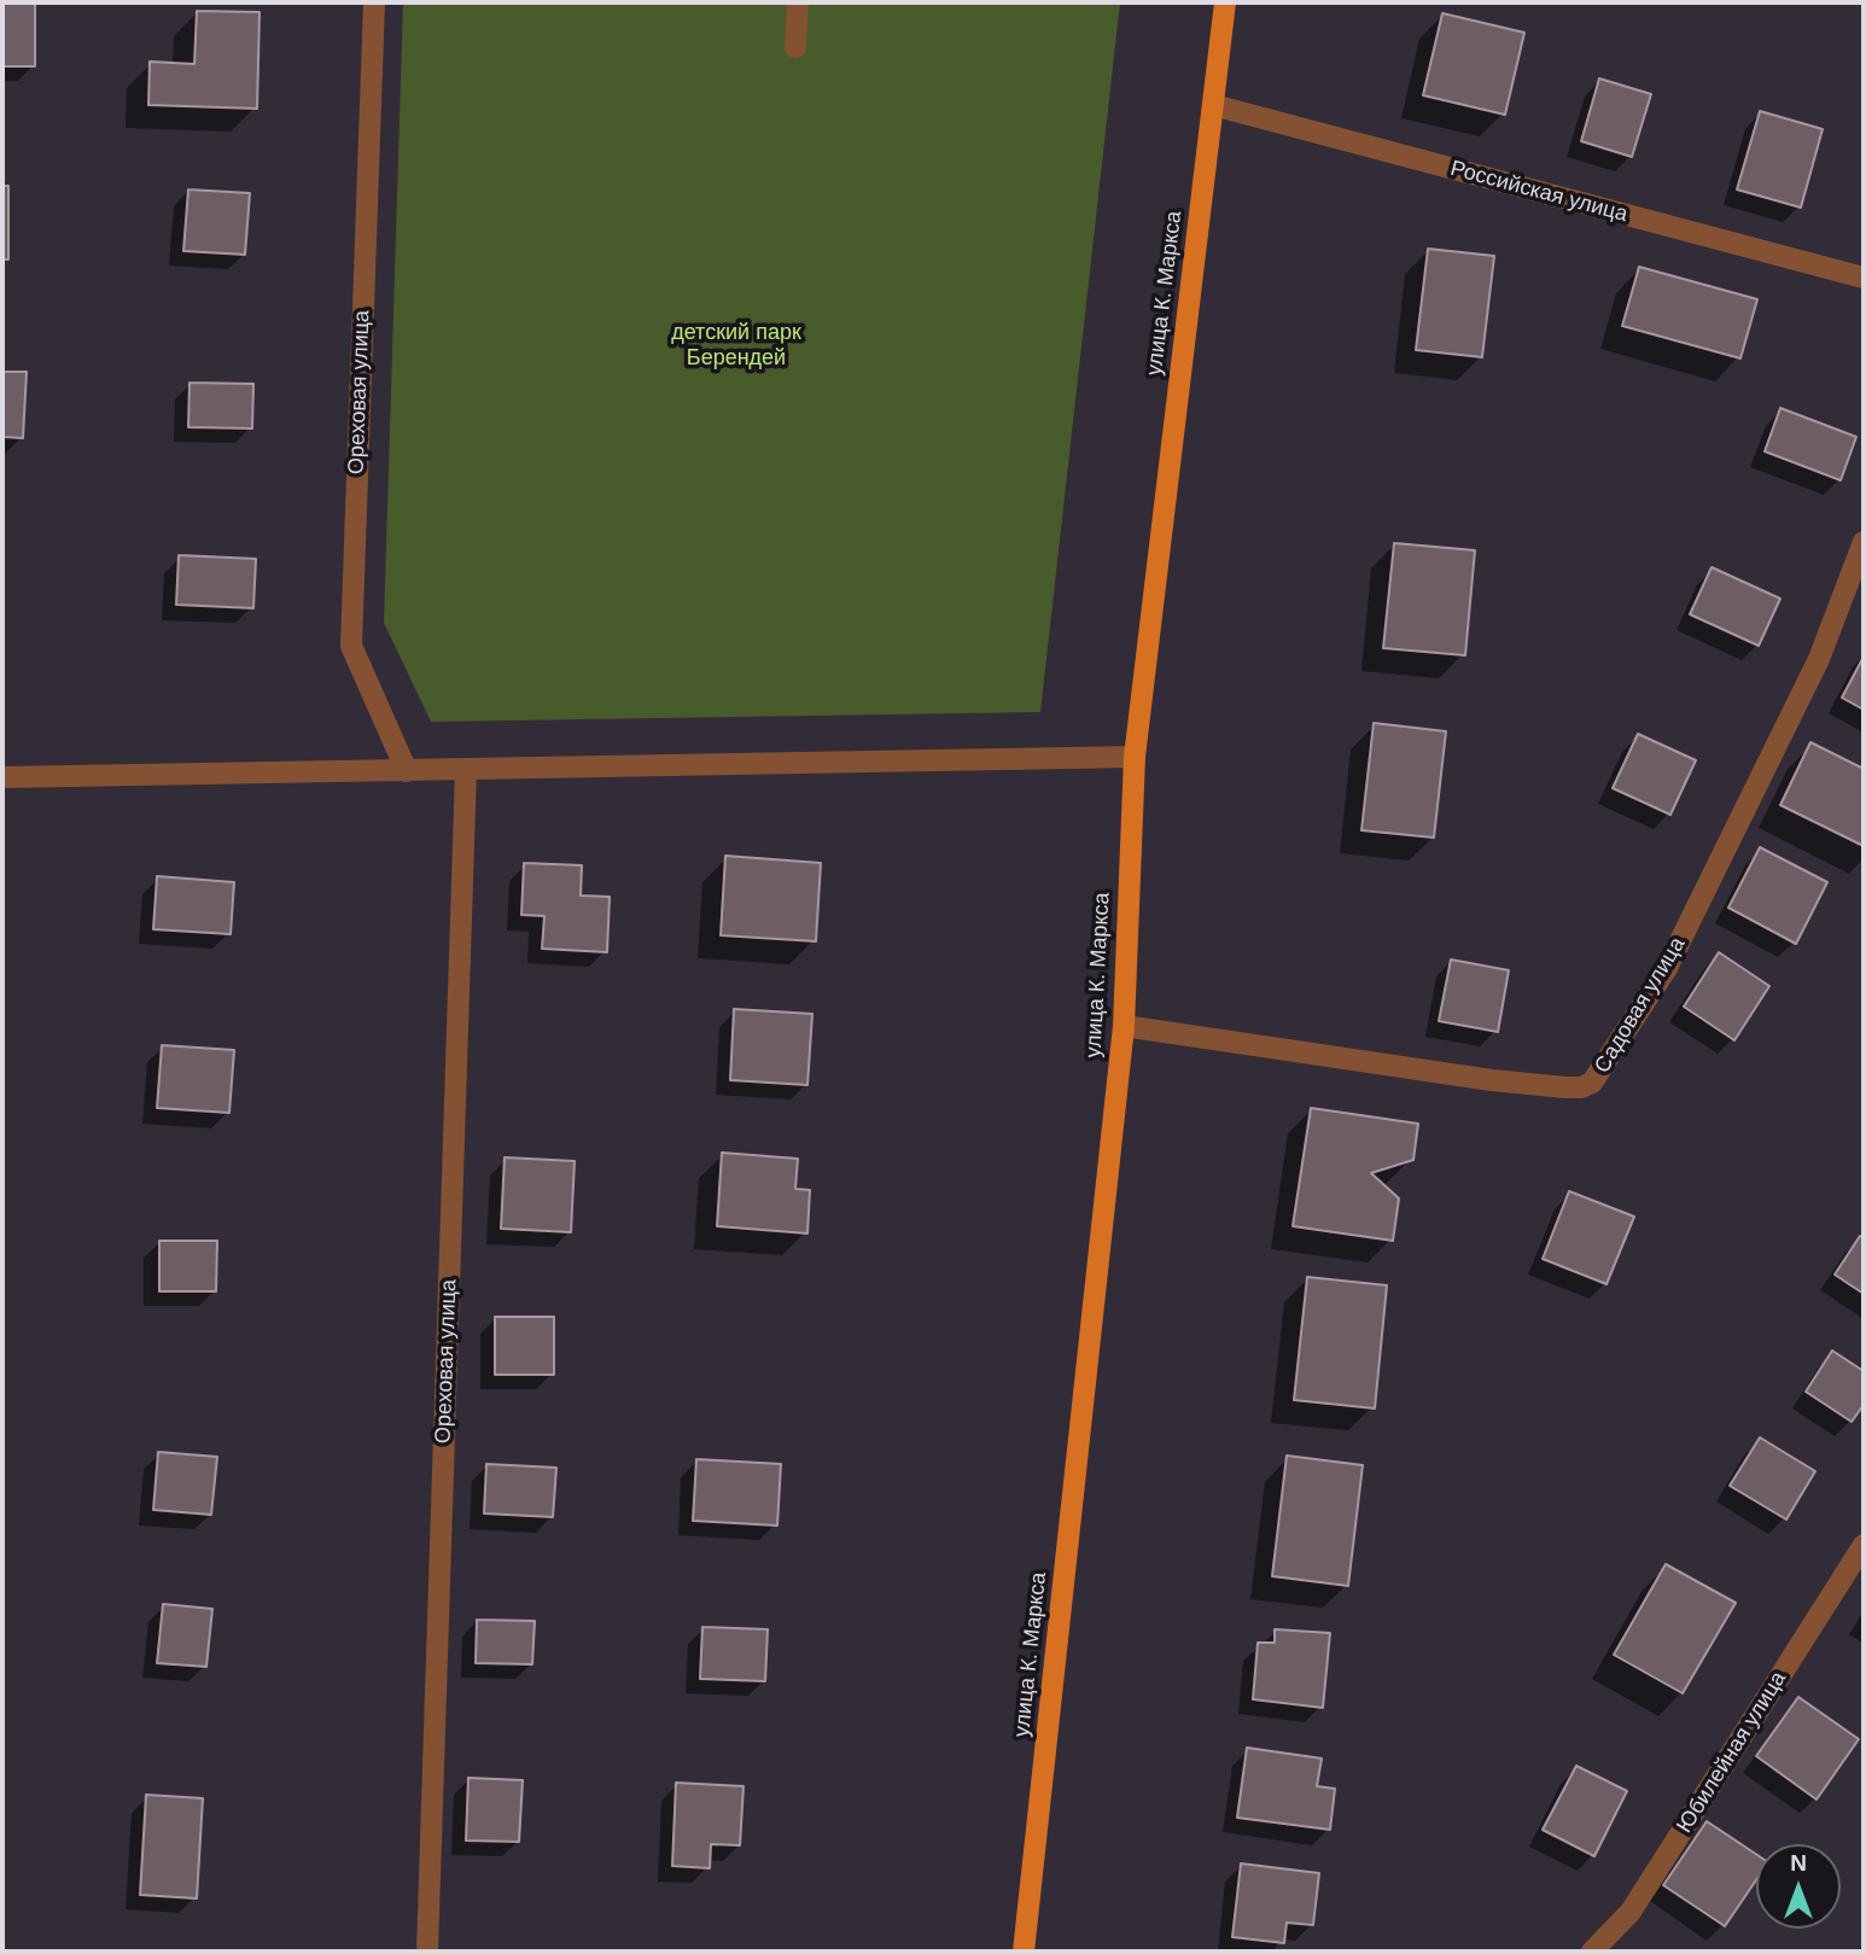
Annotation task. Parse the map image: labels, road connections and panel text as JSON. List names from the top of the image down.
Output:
{
  "streets": {
    "main road": ["улица К. Маркса"],
    "street": [
      "Российская улица",
      "Ореховая улица",
      "Садовая улица",
      "Юбилейная улица"
    ]
  },
  "crossings": [
    ["Российская улица", "улица К. Маркса"],
    ["улица К. Маркса", "Садовая улица"]
  ],
  "parks": ["детский парк Берендей"],
  "north": "top"
}
